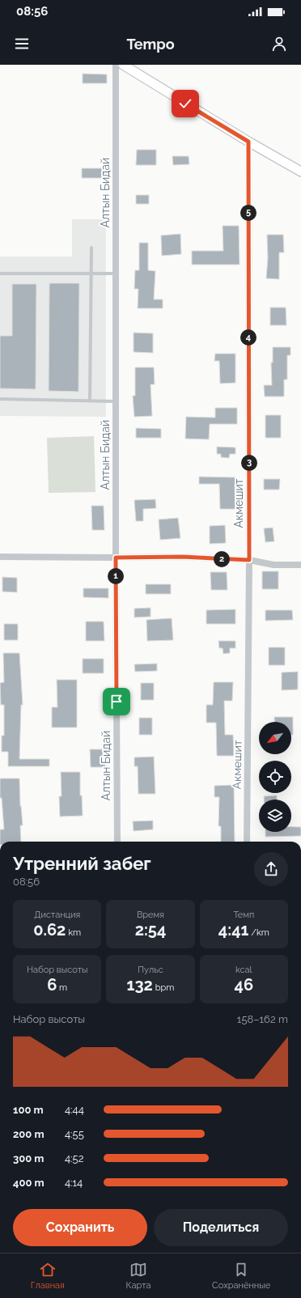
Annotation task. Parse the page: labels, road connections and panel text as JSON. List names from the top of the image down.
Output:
{
  "streets": {
    "street": ["Алтын Бидай", "Акмешит"]
  },
  "north": "bottom left",
  "page": {
    "status": "08:56",
    "header": "Tempo",
    "pins": [
      "5",
      "4",
      "3",
      "2",
      "1"
    ],
    "heading": ["Утренний забег", "08:56"],
    "stats": [
      ["Дистанция", "0.62 km"],
      ["Время", "2:54"],
      ["Темп", "4:41 /km"],
      ["Набор высоты", "6 m"],
      ["Пульс", "132 bpm"],
      ["kcal", "46"]
    ],
    "chart": ["Набор высоты", "158–162 m"],
    "list": [
      {
        "name": "100 m",
        "note": "4:44"
      },
      {
        "name": "200 m",
        "note": "4:55"
      },
      {
        "name": "300 m",
        "note": "4:52"
      },
      {
        "name": "400 m",
        "note": "4:14"
      }
    ],
    "buttons": ["Сохранить", "Поделиться"],
    "tabs": ["Главная", "Карта", "Сохранённые"]
  }
}
